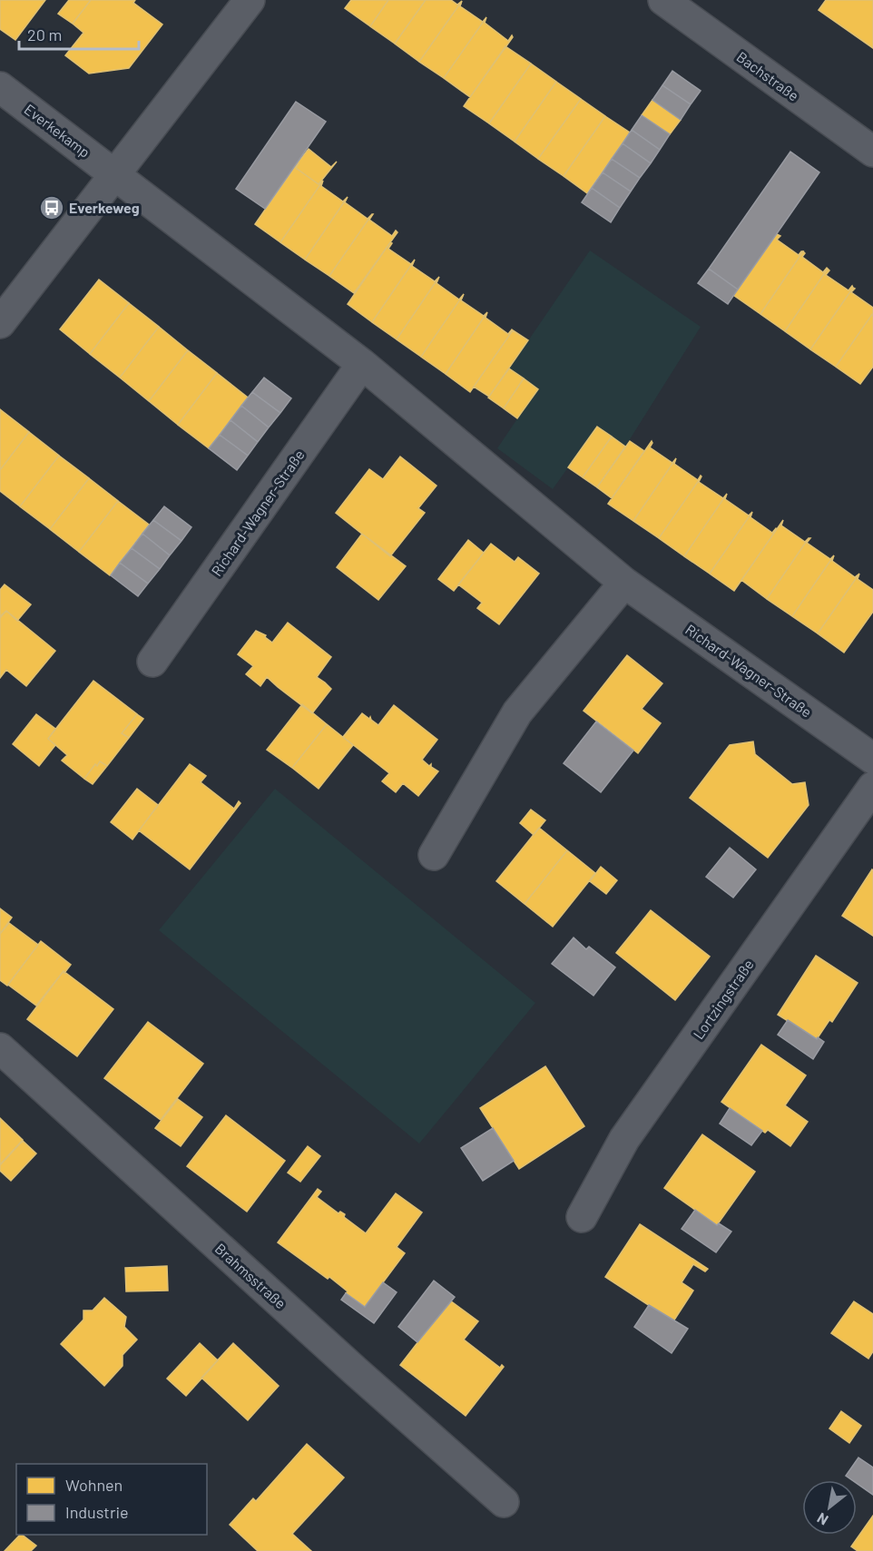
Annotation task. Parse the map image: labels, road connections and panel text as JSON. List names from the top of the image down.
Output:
{
  "streets": {
    "street": [
      "Bachstraße",
      "Everkekamp",
      "Richard-Wagner-Straße",
      "Lortzingstraße",
      "Brahmsstraße"
    ]
  },
  "crossings": [
    ["Everkekamp", "Richard-Wagner-Straße"]
  ],
  "places": {
    "bus stop": ["Everkeweg"]
  },
  "legend": ["Wohnen", "Industrie"],
  "scale_bar": "20 m",
  "north": "bottom left"
}
